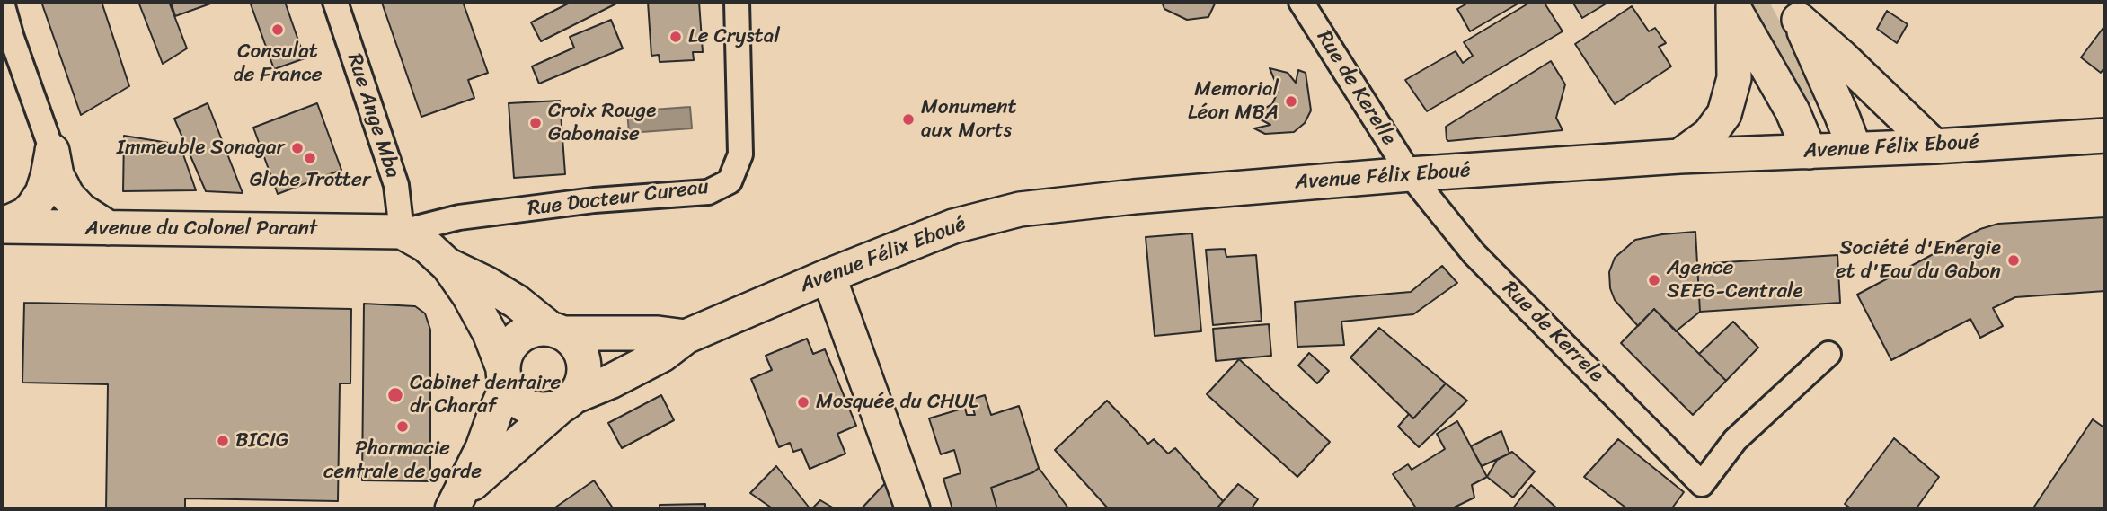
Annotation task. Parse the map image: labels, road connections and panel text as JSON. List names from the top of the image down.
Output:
{
  "streets": {
    "main road": ["Avenue Félix Eboué", "Avenue du Colonel Parant"],
    "street": [
      "Rue de Kerelle",
      "Rue Ange Mba",
      "Rue Docteur Cureau",
      "Rue de Kerrele"
    ]
  },
  "crossings": [
    ["Rue de Kerelle", "Avenue Félix Eboué"],
    ["Rue de Kerelle", "Rue de Kerrele"],
    ["Rue Ange Mba", "Rue Docteur Cureau"],
    ["Rue Ange Mba", "Avenue du Colonel Parant"],
    ["Avenue Félix Eboué", "Rue de Kerrele"],
    ["Rue Docteur Cureau", "Avenue du Colonel Parant"]
  ],
  "places": [
    "Consulat de France",
    "Le Crystal",
    "Memorial Léon MBA",
    "Monument aux Morts",
    "Croix Rouge Gabonaise",
    "Immeuble Sonagar",
    "Globe Trotter",
    "Société d'Energie et d'Eau du Gabon",
    "Agence SEEG-Centrale",
    "Cabinet dentaire dr Charaf",
    "Mosquée du CHUL",
    "Pharmacie centrale de garde",
    "BICIG"
  ]
}
